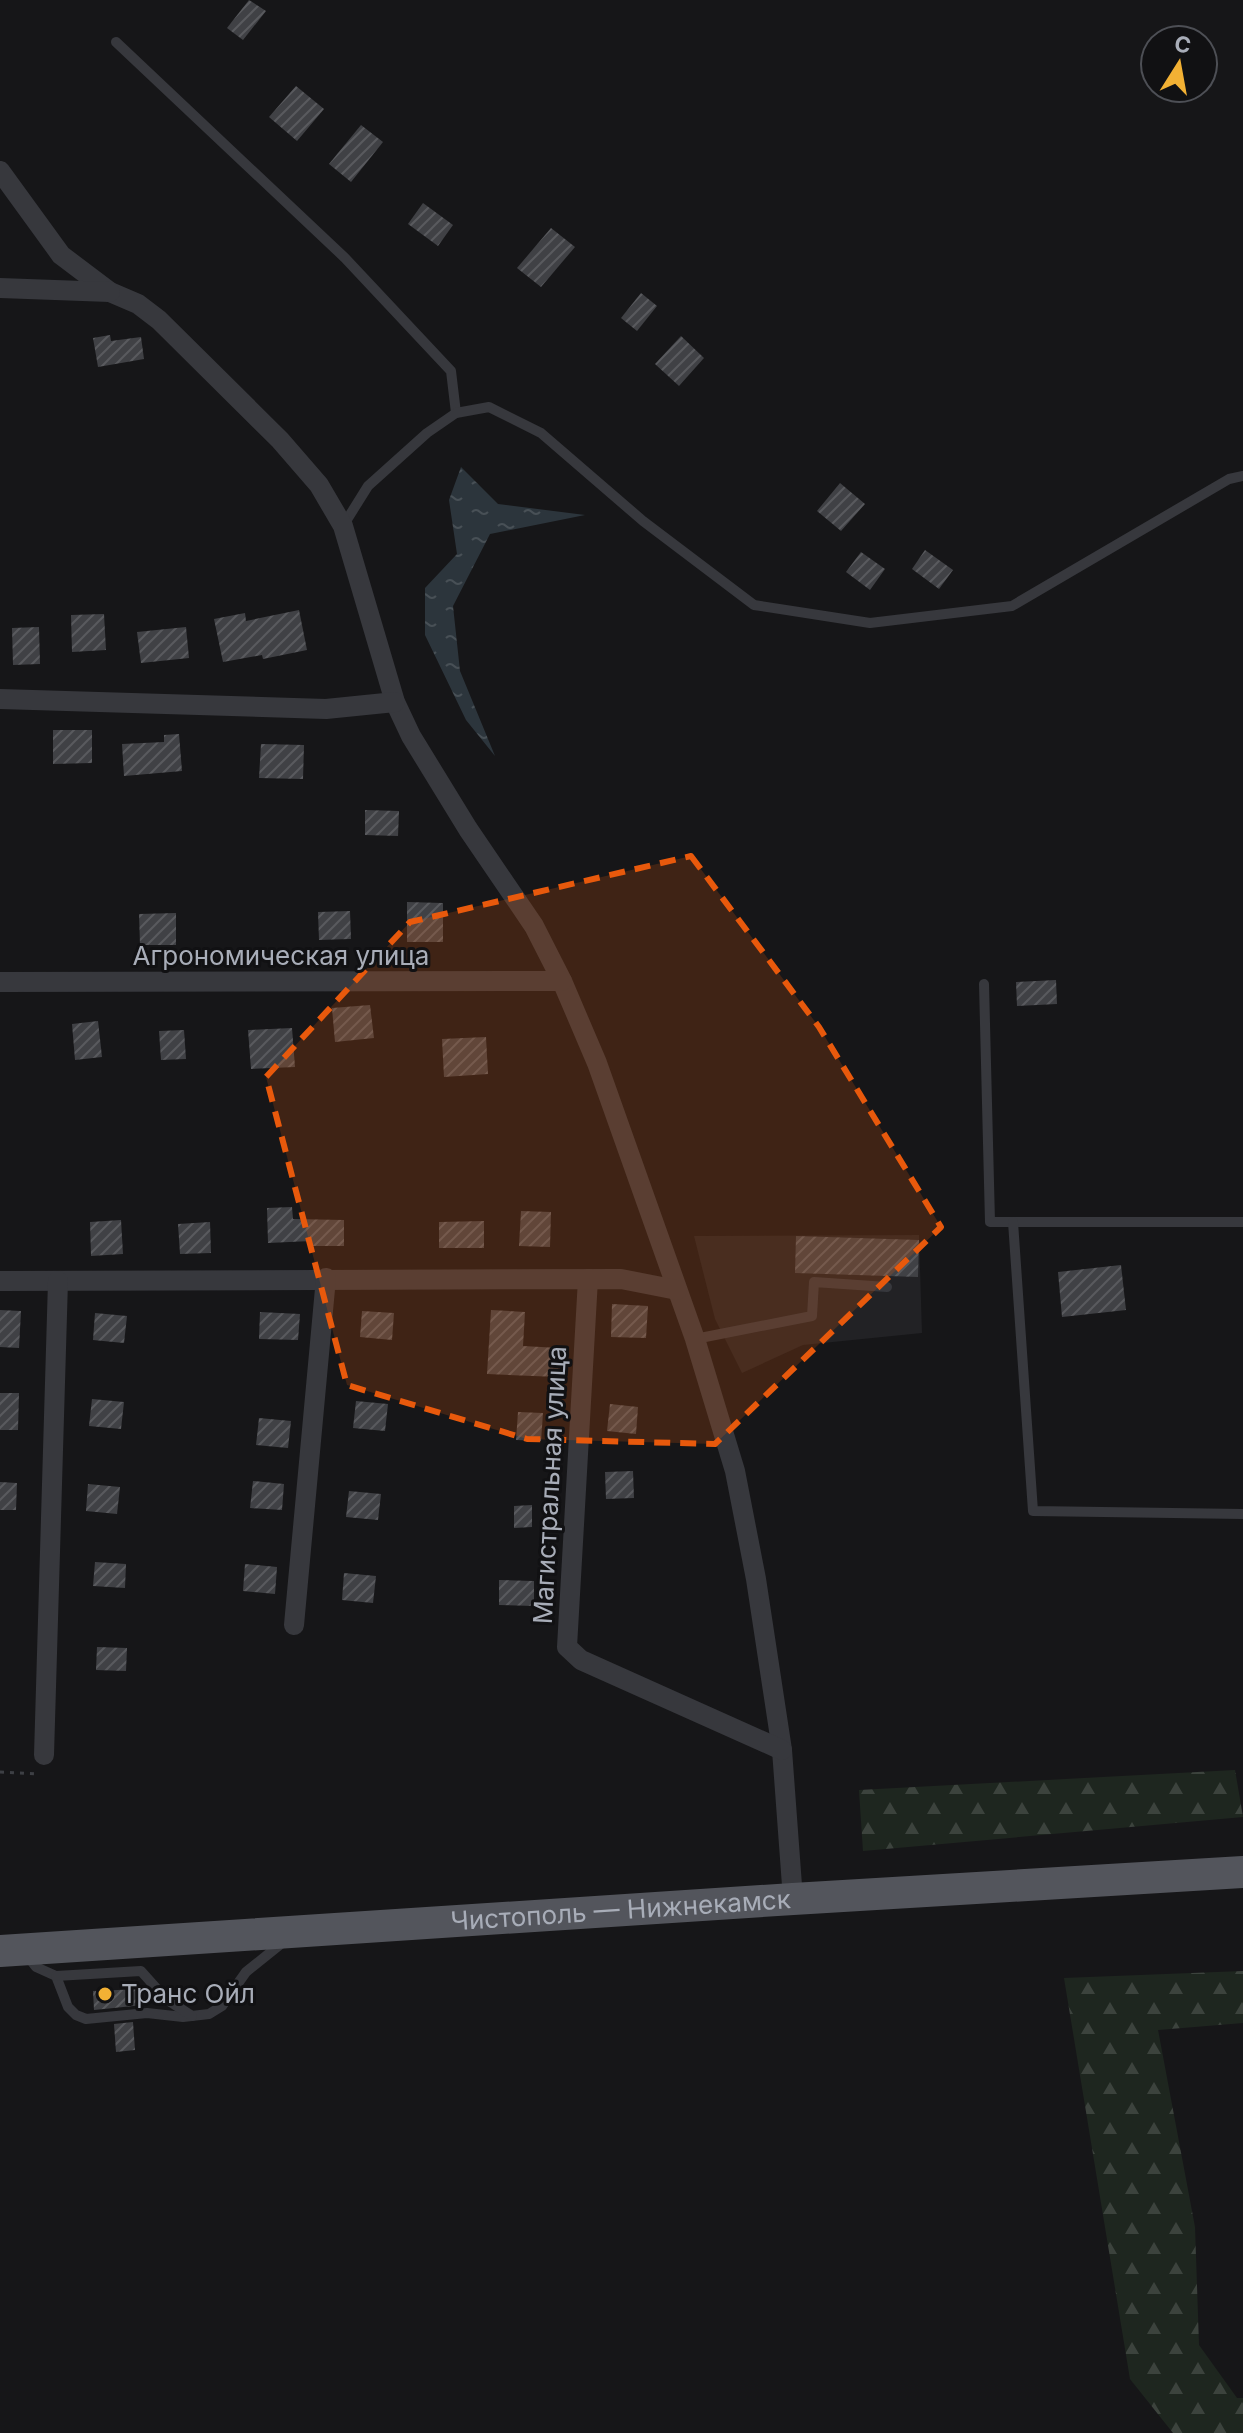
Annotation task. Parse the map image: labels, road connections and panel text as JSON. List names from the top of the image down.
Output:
{
  "streets": {
    "main road": ["Чистополь — Нижнекамск"],
    "street": ["Агрономическая улица", "Магистральная улица"]
  },
  "places": ["Транс Ойл"],
  "north": "top"
}
